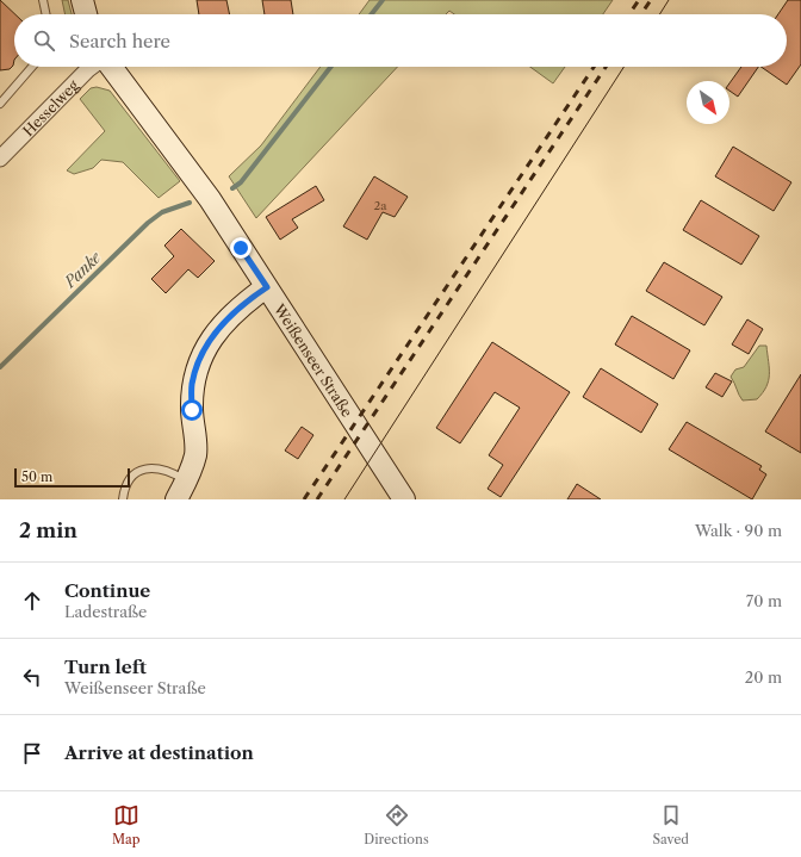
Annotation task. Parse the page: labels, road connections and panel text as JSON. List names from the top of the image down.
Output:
{
  "streets": {
    "main road": ["Weißenseer Straße"],
    "street": ["Hesselweg"]
  },
  "water": ["Panke"],
  "house_numbers": ["2a"],
  "scale_bar": "50 m",
  "north": "bottom right",
  "page": {
    "search": "Search here",
    "scale": "50 m",
    "heading": ["2 min", "Walk · 90 m"],
    "list": [
      ["Continue", "Ladestraße", "70 m"],
      ["Turn left", "Weißenseer Straße", "20 m"],
      "Arrive at destination"
    ],
    "nav": ["Map", "Directions", "Saved"]
  }
}
